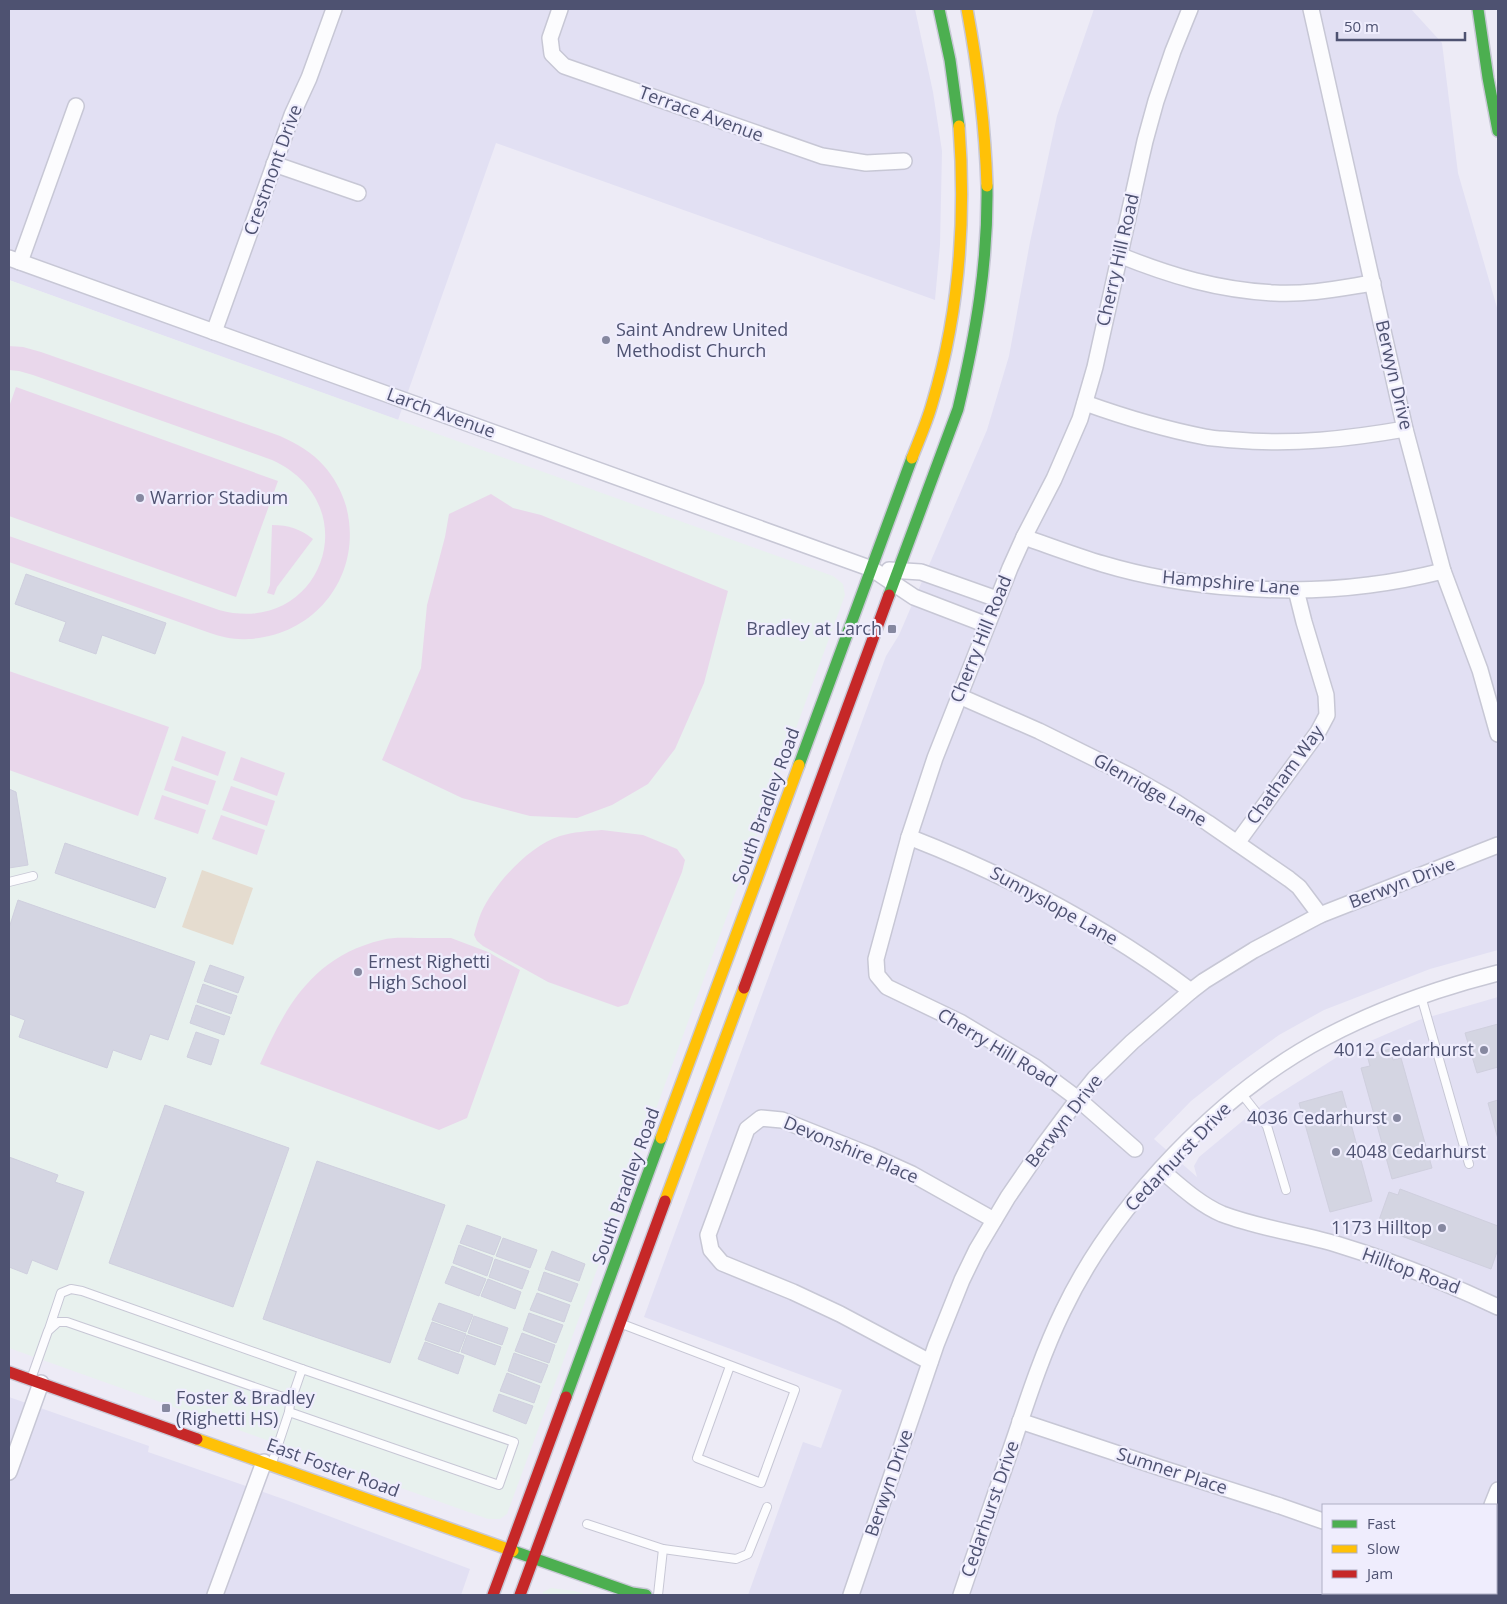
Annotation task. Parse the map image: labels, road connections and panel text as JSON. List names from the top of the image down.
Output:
{
  "streets": {
    "main road": ["South Bradley Road", "East Foster Road"],
    "street": [
      "Terrace Avenue",
      "Crestmont Drive",
      "Cherry Hill Road",
      "Berwyn Drive",
      "Larch Avenue",
      "Hampshire Lane",
      "Chatham Way",
      "Glenridge Lane",
      "Sunnyslope Lane",
      "Devonshire Place",
      "Cedarhurst Drive",
      "Hilltop Road",
      "Sumner Place"
    ]
  },
  "crossings": [
    ["Crestmont Drive", "Larch Avenue"],
    ["Cherry Hill Road", "Berwyn Drive"],
    ["Cherry Hill Road", "Larch Avenue"],
    ["Cherry Hill Road", "Hampshire Lane"],
    ["Cherry Hill Road", "Glenridge Lane"],
    ["Cherry Hill Road", "Sunnyslope Lane"],
    ["Berwyn Drive", "Hampshire Lane"],
    ["Berwyn Drive", "Glenridge Lane"],
    ["Berwyn Drive", "Sunnyslope Lane"],
    ["Berwyn Drive", "Devonshire Place"],
    ["Larch Avenue", "South Bradley Road"],
    ["Hampshire Lane", "Chatham Way"],
    ["Chatham Way", "Glenridge Lane"],
    ["South Bradley Road", "East Foster Road"],
    ["Cedarhurst Drive", "Hilltop Road"],
    ["Cedarhurst Drive", "Sumner Place"]
  ],
  "places": {
    "other": [
      "Saint Andrew United Methodist Church",
      "Warrior Stadium",
      "Ernest Righetti High School",
      "4012 Cedarhurst",
      "4036 Cedarhurst",
      "4048 Cedarhurst",
      "1173 Hilltop"
    ],
    "transit": ["Bradley at Larch", "Foster & Bradley (Righetti HS)"]
  },
  "legend": ["Fast", "Slow", "Jam"],
  "scale_bar": "50 m"
}
